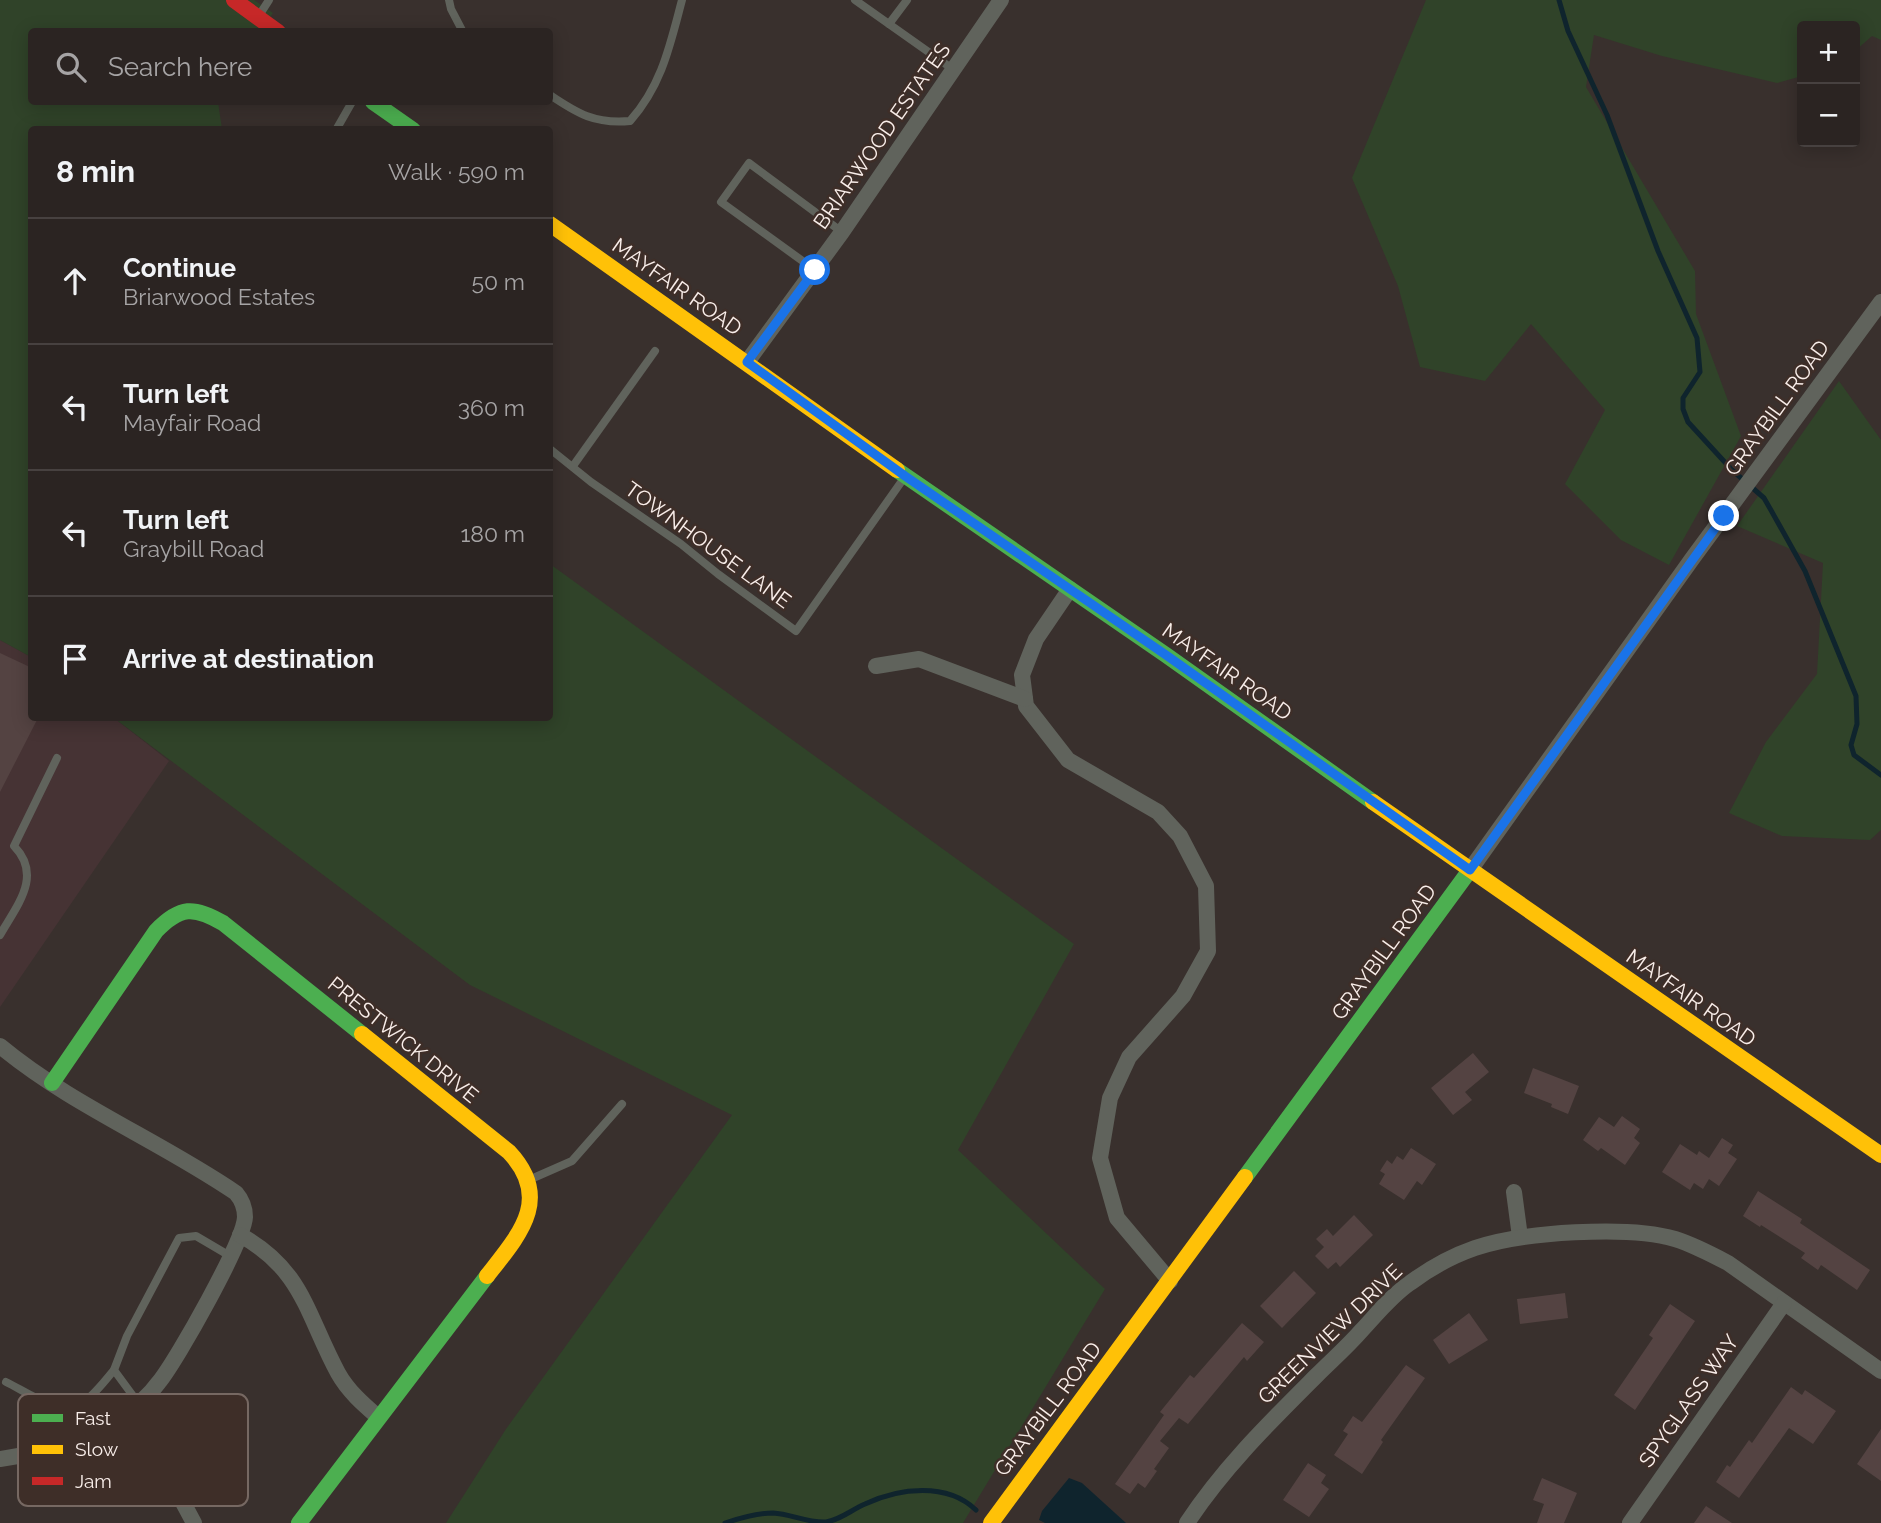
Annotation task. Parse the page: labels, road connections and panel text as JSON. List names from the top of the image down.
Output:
{
  "streets": {
    "street": [
      "BRIARWOOD ESTATES",
      "MAYFAIR ROAD",
      "GRAYBILL ROAD",
      "PRESTWICK DRIVE",
      "GREENVIEW DRIVE",
      "SPYGLASS WAY"
    ],
    "lane": ["TOWNHOUSE LANE"]
  },
  "crossings": [
    ["BRIARWOOD ESTATES", "MAYFAIR ROAD"],
    ["MAYFAIR ROAD", "GRAYBILL ROAD"],
    ["MAYFAIR ROAD", "TOWNHOUSE LANE"],
    ["GREENVIEW DRIVE", "SPYGLASS WAY"]
  ],
  "legend": ["Fast", "Slow", "Jam"],
  "page": {
    "map_buttons": ["+", "−"],
    "search": "Search here",
    "heading": ["8 min", "Walk · 590 m"],
    "list": [
      ["Continue", "Briarwood Estates", "50 m"],
      ["Turn left", "Mayfair Road", "360 m"],
      ["Turn left", "Graybill Road", "180 m"],
      "Arrive at destination"
    ]
  }
}
